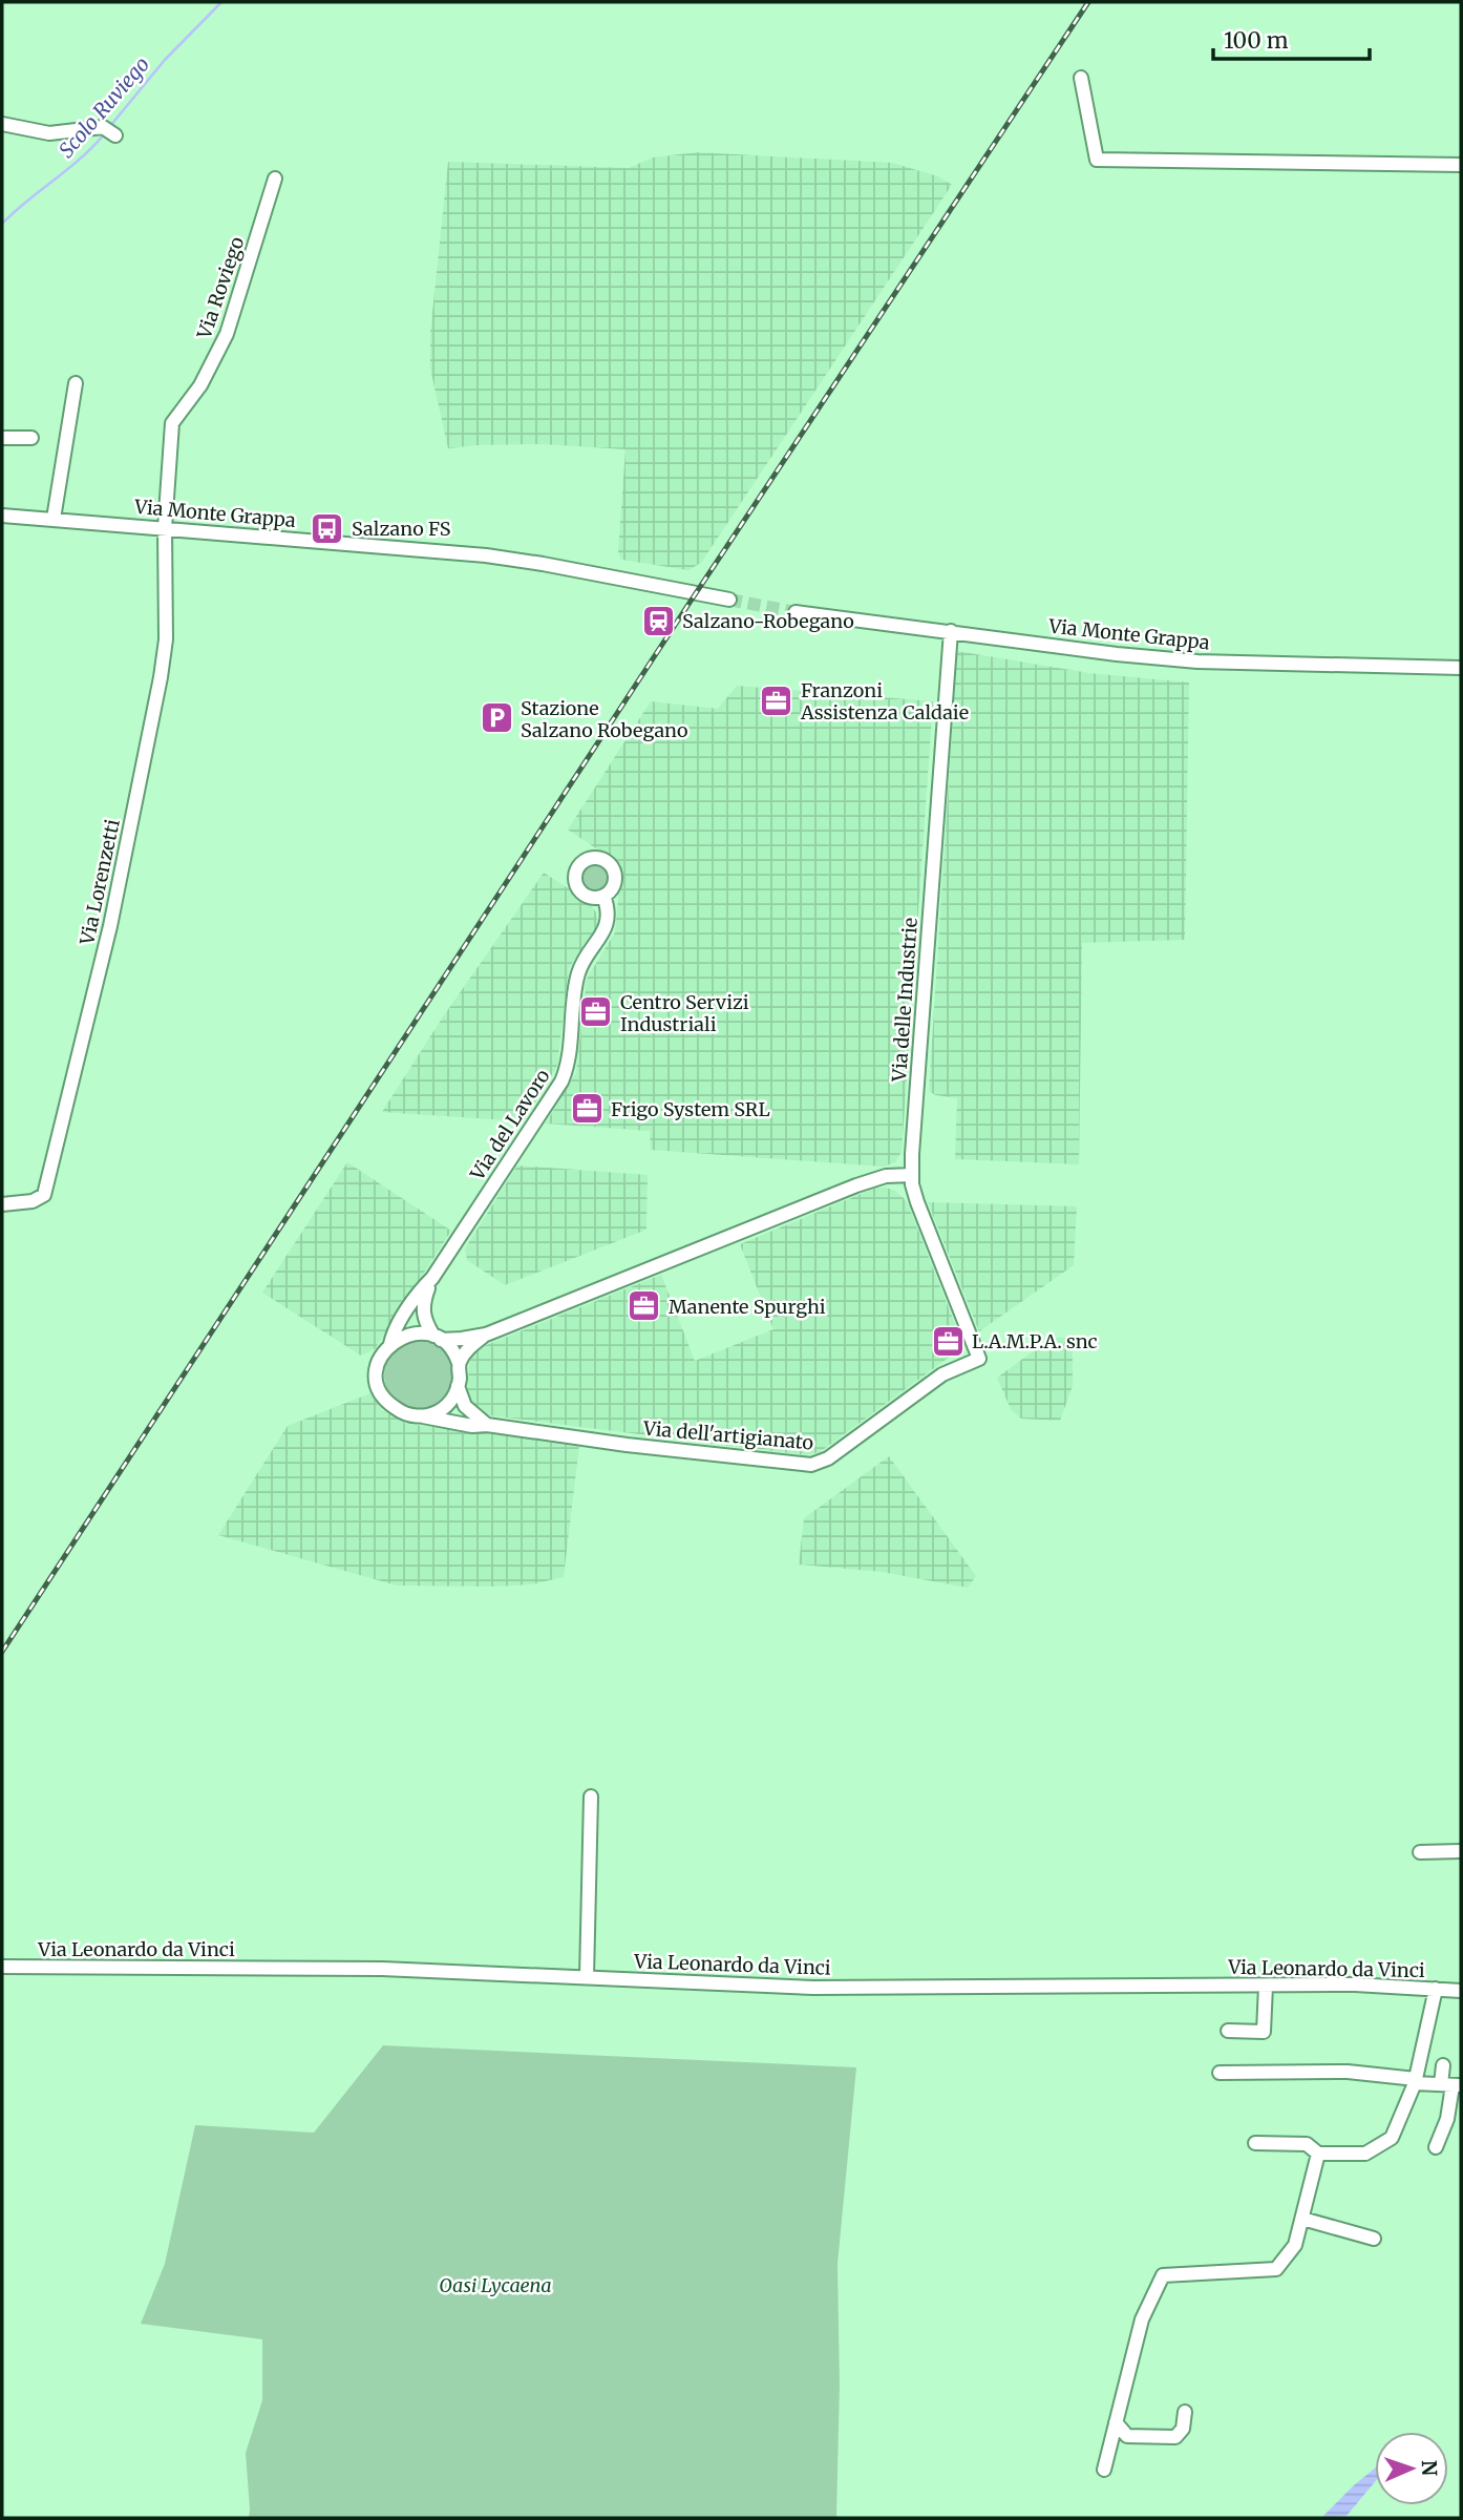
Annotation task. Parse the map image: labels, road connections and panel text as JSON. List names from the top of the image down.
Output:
{
  "streets": {
    "street": [
      "Via Roviego",
      "Via Monte Grappa",
      "Via Lorenzetti",
      "Via delle Industrie",
      "Via del Lavoro",
      "Via dell'artigianato",
      "Via Leonardo da Vinci"
    ]
  },
  "crossings": [
    ["Via Roviego", "Via Monte Grappa"],
    ["Via Roviego", "Via Lorenzetti"],
    ["Via Monte Grappa", "Via Lorenzetti"],
    ["Via Monte Grappa", "Via delle Industrie"],
    ["Via delle Industrie", "Via dell'artigianato"],
    ["Via del Lavoro", "Via dell'artigianato"]
  ],
  "water": ["Scolo Ruviego"],
  "parks": ["Oasi Lycaena"],
  "places": {
    "bus stop": ["Salzano FS"],
    "station": ["Salzano-Robegano"],
    "office": [
      "Franzoni Assistenza Caldaie",
      "Centro Servizi Industriali",
      "Frigo System SRL",
      "Manente Spurghi",
      "L.A.M.P.A. snc"
    ],
    "parking": ["Stazione Salzano Robegano"]
  },
  "scale_bar": "100 m",
  "north": "right"
}
